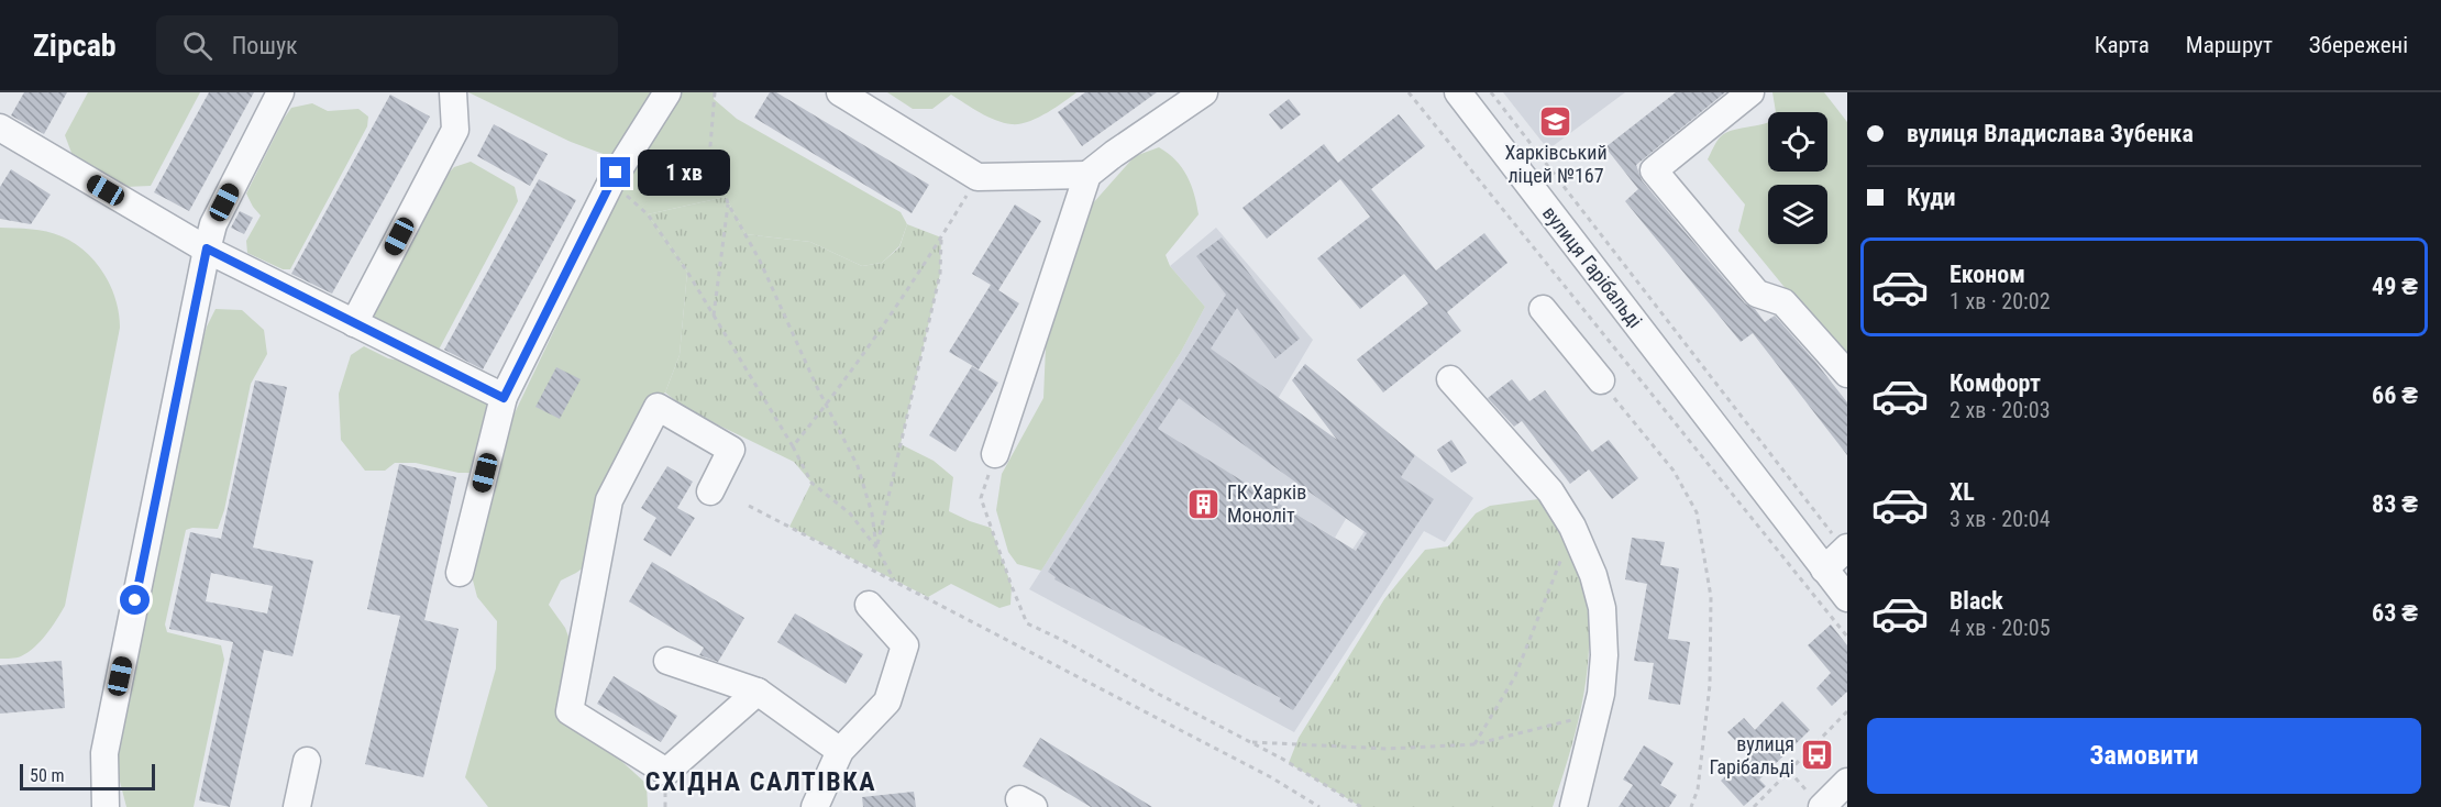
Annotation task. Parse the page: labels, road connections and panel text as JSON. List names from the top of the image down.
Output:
{
  "streets": {
    "street": ["вулиця Гарібальді"]
  },
  "districts": ["СХІДНА САЛТІВКА"],
  "places": {
    "school or university": ["Харківський ліцей №167"],
    "building": ["ГК Харків Моноліт"],
    "bus stop": ["вулиця Гарібальді"]
  },
  "scale_bar": "50 m",
  "page": {
    "header": "Zipcab",
    "search": "Пошук",
    "nav": ["Карта", "Маршрут", "Збережені"],
    "banner": ["вулиця Владислава Зубенка", "Куди"],
    "bubble": "1 хв",
    "list": [
      {
        "name": "Економ",
        "note": "1 хв · 20:02",
        "value": "49 ₴"
      },
      {
        "name": "Комфорт",
        "note": "2 хв · 20:03",
        "value": "66 ₴"
      },
      {
        "name": "XL",
        "note": "3 хв · 20:04",
        "value": "83 ₴"
      },
      {
        "name": "Black",
        "note": "4 хв · 20:05",
        "value": "63 ₴"
      }
    ],
    "buttons": "Замовити",
    "scale": "50 m"
  }
}
